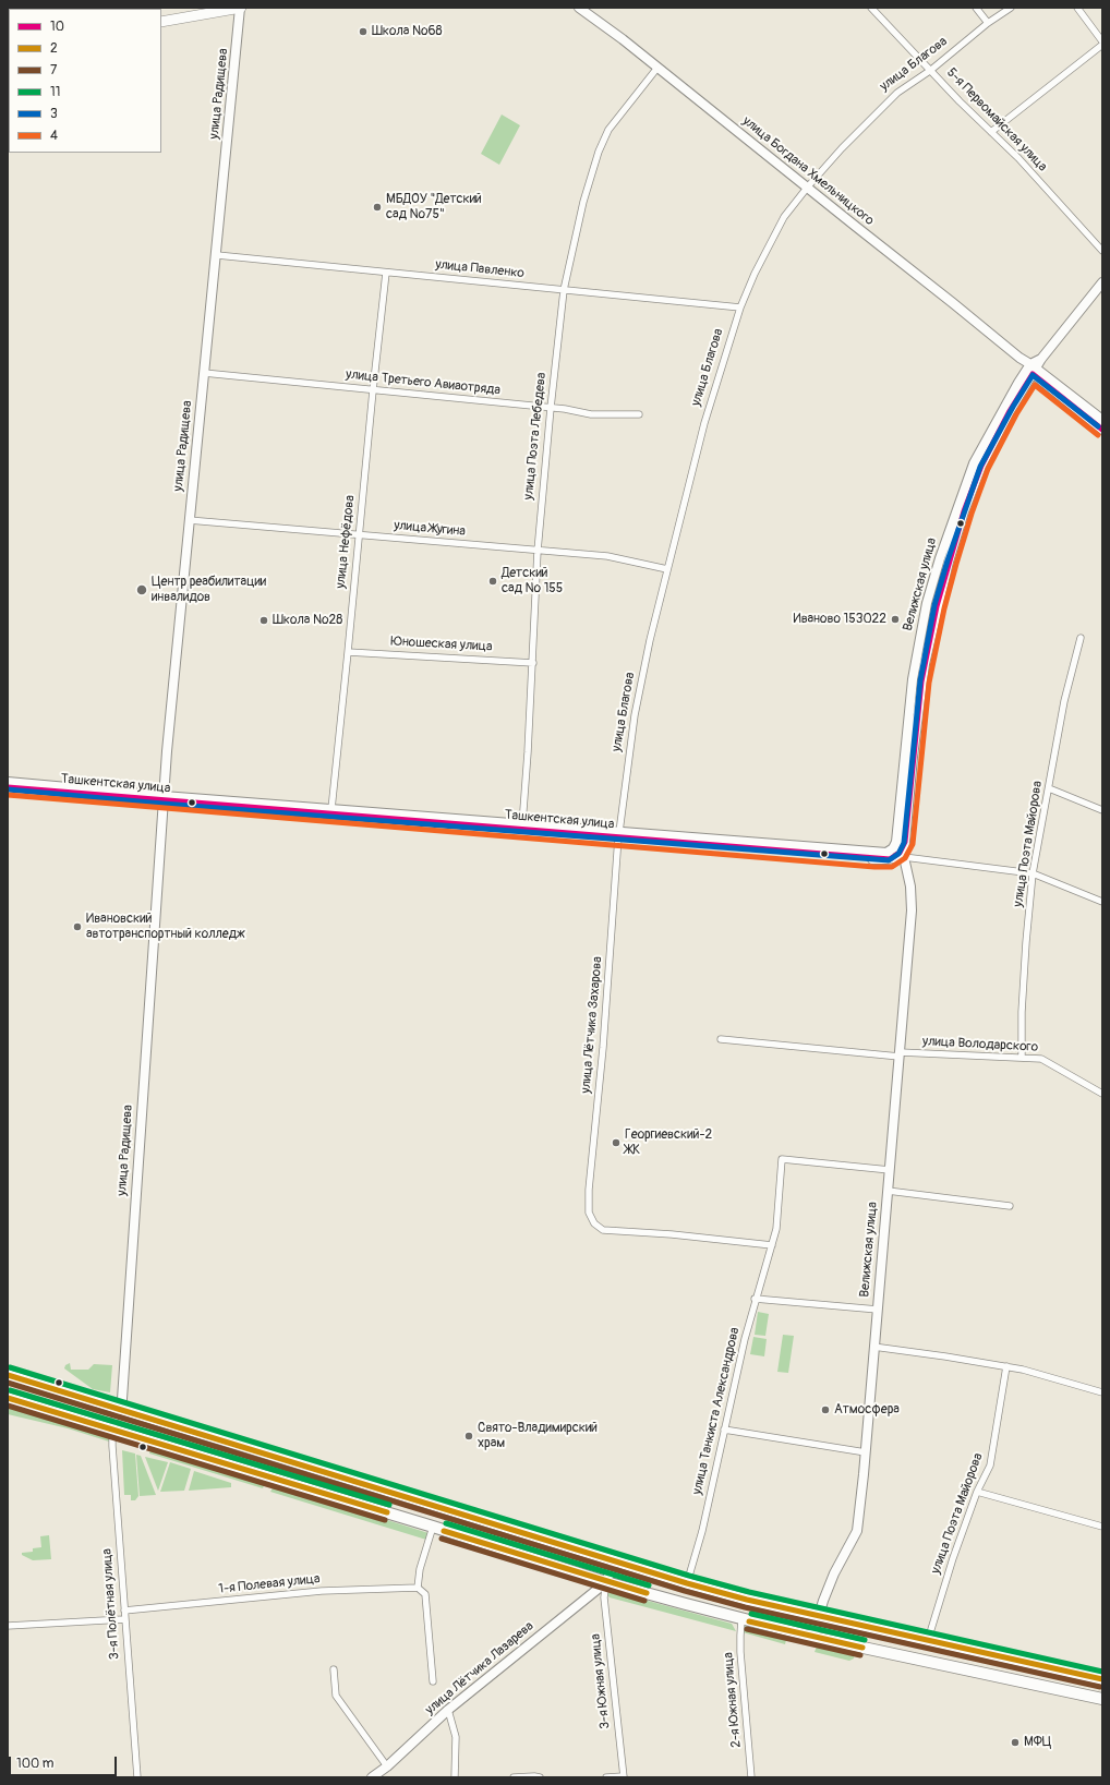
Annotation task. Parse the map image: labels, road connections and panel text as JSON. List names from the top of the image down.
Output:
{
  "streets": {
    "main road": [
      "улица Радищева",
      "улица Богдана Хмельницкого",
      "Велижская улица",
      "Ташкентская улица",
      "улица Лётчика Лазарева"
    ],
    "street": [
      "улица Благова",
      "5-я Первомайская улица",
      "улица Павленко",
      "улица Третьего Авиаотряда",
      "улица Поэта Лебедева",
      "улица Жугина",
      "улица Нефёдова",
      "Юношеская улица",
      "улица Поэта Майорова",
      "улица Лётчика Захарова",
      "улица Володарского",
      "улица Танкиста Александрова",
      "1-я Полевая улица",
      "3-я Полётная улица",
      "3-я Южная улица",
      "2-я Южная улица"
    ]
  },
  "crossings": [
    ["улица Благова", "5-я Первомайская улица"],
    ["улица Благова", "улица Богдана Хмельницкого"],
    ["улица Благова", "улица Павленко"],
    ["улица Благова", "улица Жугина"],
    ["улица Благова", "Ташкентская улица"],
    ["улица Благова", "улица Лётчика Захарова"],
    ["улица Радищева", "улица Павленко"],
    ["улица Радищева", "улица Третьего Авиаотряда"],
    ["улица Радищева", "улица Жугина"],
    ["улица Радищева", "Ташкентская улица"],
    ["улица Радищева", "3-я Полётная улица"],
    ["улица Богдана Хмельницкого", "улица Поэта Лебедева"],
    ["улица Богдана Хмельницкого", "Велижская улица"],
    ["улица Павленко", "улица Поэта Лебедева"],
    ["улица Павленко", "улица Нефёдова"],
    ["улица Третьего Авиаотряда", "улица Поэта Лебедева"],
    ["улица Третьего Авиаотряда", "улица Нефёдова"],
    ["улица Поэта Лебедева", "улица Жугина"],
    ["улица Поэта Лебедева", "Юношеская улица"],
    ["улица Поэта Лебедева", "Ташкентская улица"],
    ["улица Жугина", "улица Нефёдова"],
    ["улица Нефёдова", "Юношеская улица"],
    ["улица Нефёдова", "Ташкентская улица"],
    ["Велижская улица", "Ташкентская улица"],
    ["Велижская улица", "улица Володарского"],
    ["Велижская улица", "улица Танкиста Александрова"],
    ["Ташкентская улица", "улица Поэта Майорова"],
    ["Ташкентская улица", "улица Лётчика Захарова"],
    ["улица Поэта Майорова", "улица Володарского"],
    ["улица Лётчика Захарова", "улица Танкиста Александрова"],
    ["1-я Полевая улица", "3-я Полётная улица"],
    ["улица Лётчика Лазарева", "3-я Южная улица"]
  ],
  "places": [
    "Школа №68",
    "МБДОУ \"Детский сад №75\"",
    "Детский сад № 155",
    "Центр реабилитации инвалидов",
    "Иваново 153022",
    "Школа №28",
    "Ивановский автотранспортный колледж",
    "Георгиевский-2 ЖК",
    "Атмосфера",
    "Свято-Владимирский храм",
    "МФЦ"
  ],
  "lines": [
    "transit line 10",
    "transit line 3",
    "transit line 4",
    "transit line 11",
    "transit line 2",
    "transit line 7"
  ],
  "legend": [
    "10",
    "2",
    "7",
    "11",
    "3",
    "4"
  ],
  "scale_bar": "100 m"
}
